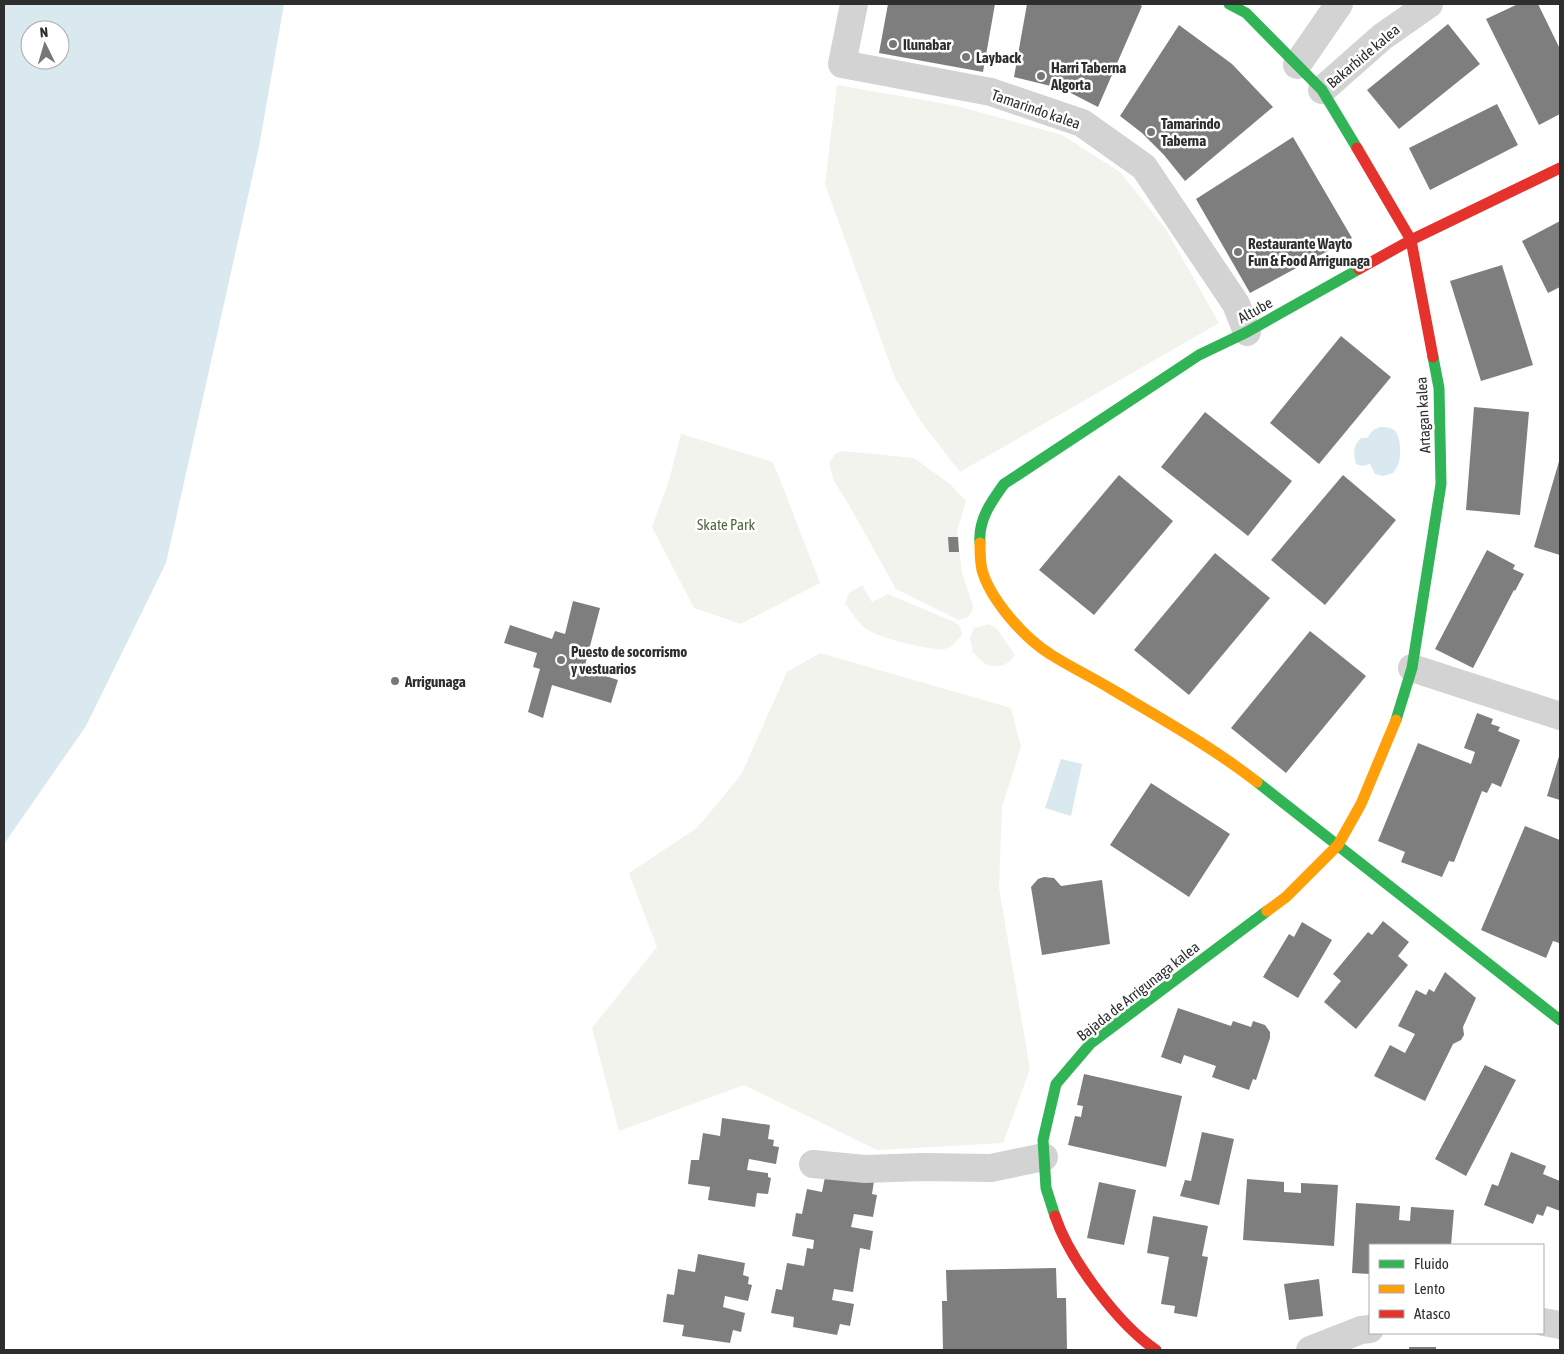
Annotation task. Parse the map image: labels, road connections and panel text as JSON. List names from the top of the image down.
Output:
{
  "streets": {
    "street": [
      "Bakarbide kalea",
      "Tamarindo kalea",
      "Altube",
      "Artagan kalea",
      "Bajada de Arrigunaga kalea"
    ]
  },
  "crossings": [
    ["Bakarbide kalea", "Artagan kalea"],
    ["Tamarindo kalea", "Altube"],
    ["Altube", "Artagan kalea"],
    ["Altube", "Bajada de Arrigunaga kalea"],
    ["Artagan kalea", "Bajada de Arrigunaga kalea"]
  ],
  "parks": ["Skate Park"],
  "places": [
    "Ilunabar",
    "Layback",
    "Harri Taberna Algorta",
    "Tamarindo Taberna",
    "Restaurante Wayto Fun & Food Arrigunaga",
    "Puesto de socorrismo y vestuarios",
    "Arrigunaga"
  ],
  "legend": ["Fluido", "Lento", "Atasco"],
  "north": "top"
}
